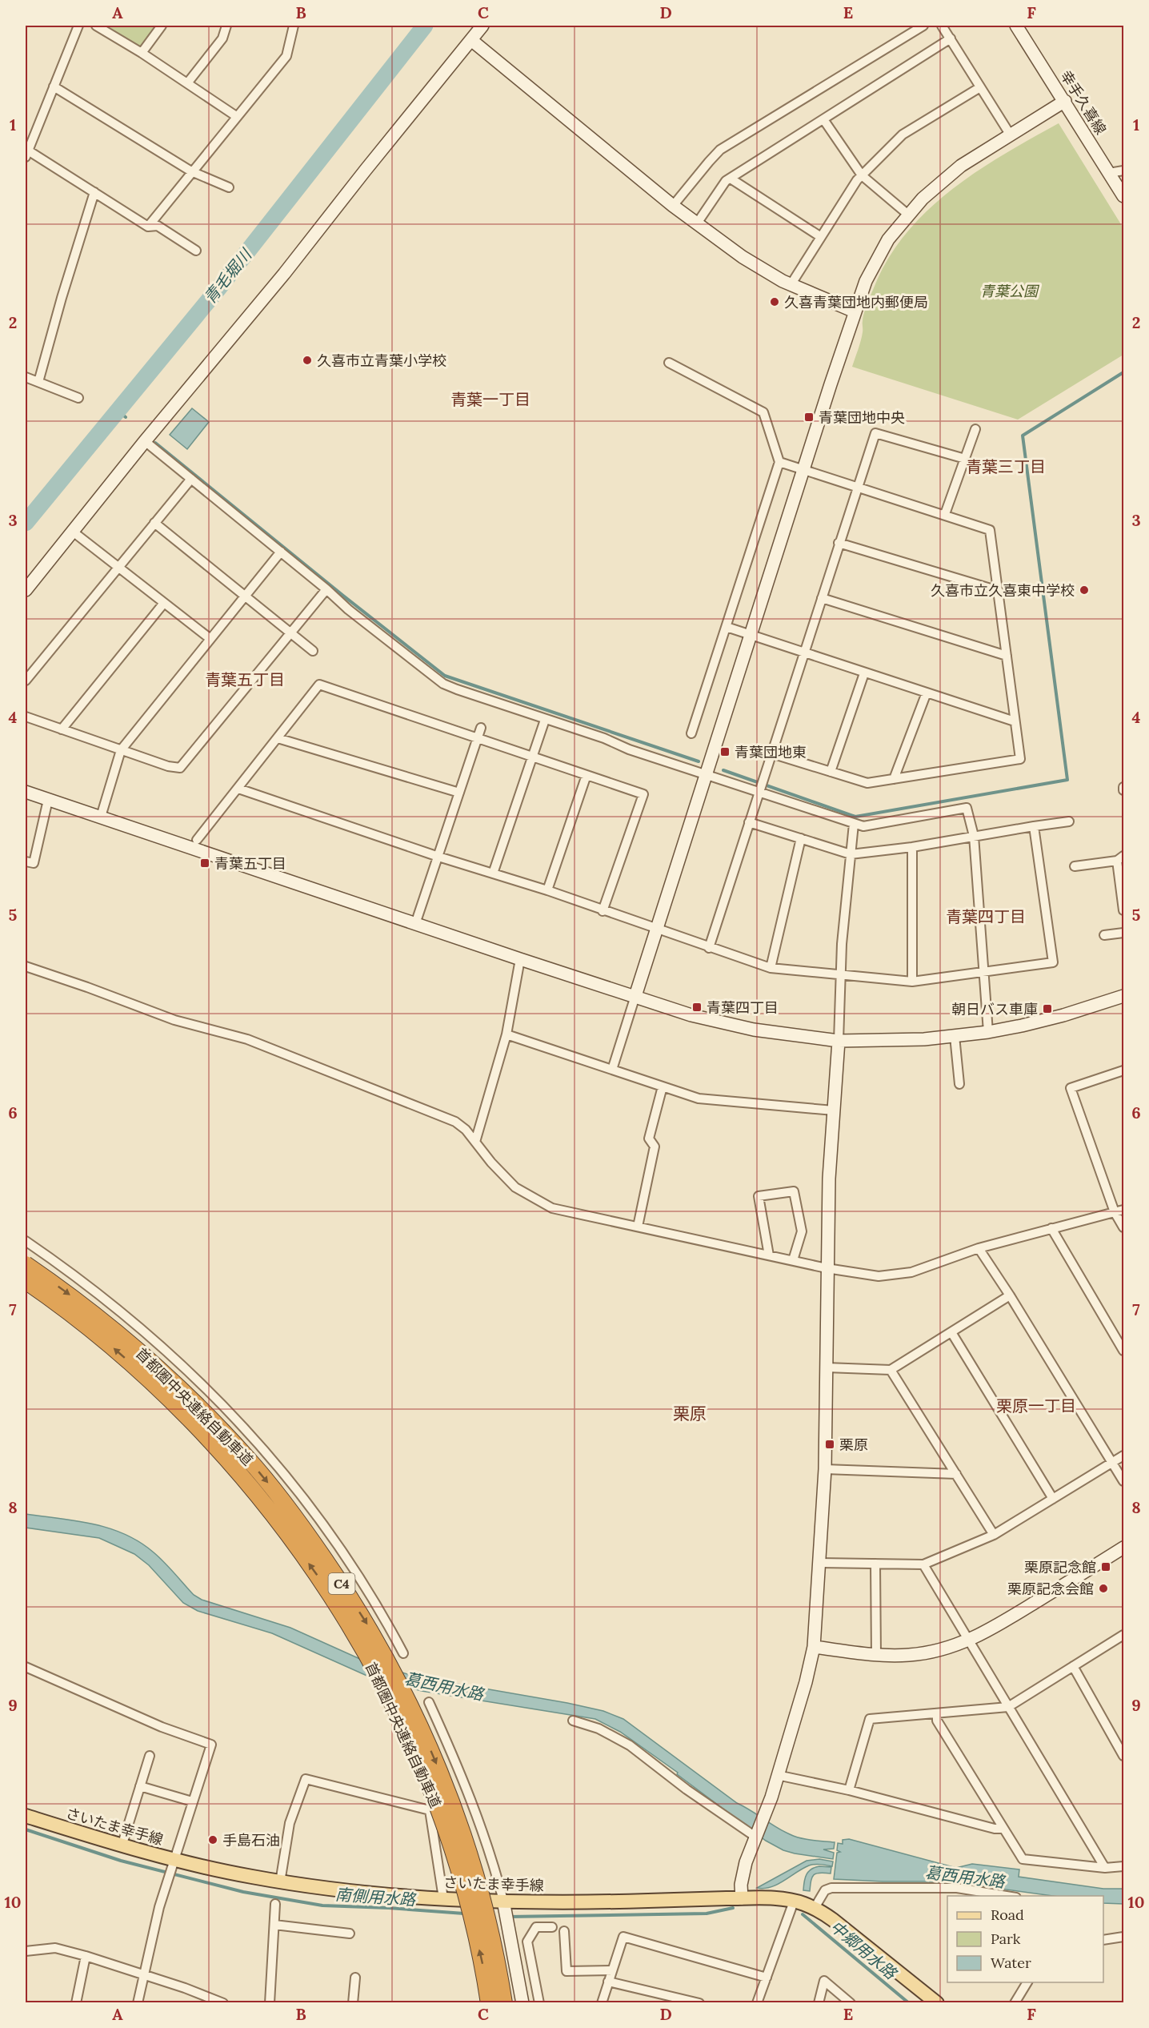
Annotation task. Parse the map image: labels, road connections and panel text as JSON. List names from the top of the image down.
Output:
{
  "streets": {
    "highway": ["首都圏中央連絡自動車道", "C4"],
    "main road": ["さいたま幸手線"],
    "street": ["幸手久喜線"]
  },
  "districts": [
    "青葉一丁目",
    "青葉三丁目",
    "青葉五丁目",
    "青葉四丁目",
    "栗原一丁目",
    "栗原"
  ],
  "water": [
    "青毛堀川",
    "葛西用水路",
    "南側用水路",
    "中郷用水路"
  ],
  "parks": ["青葉公園"],
  "places": {
    "other": [
      "久喜青葉団地内郵便局",
      "久喜市立青葉小学校",
      "久喜市立久喜東中学校",
      "栗原記念会館",
      "手島石油"
    ],
    "transit": [
      "青葉団地中央",
      "青葉団地東",
      "青葉五丁目",
      "青葉四丁目",
      "朝日バス車庫",
      "栗原",
      "栗原記念館"
    ]
  },
  "legend": ["Road", "Park", "Water"],
  "grid": {
    "columns": [
      "A",
      "B",
      "C",
      "D",
      "E",
      "F"
    ],
    "rows": [
      "1",
      "2",
      "3",
      "4",
      "5",
      "6",
      "7",
      "8",
      "9",
      "10"
    ]
  }
}
